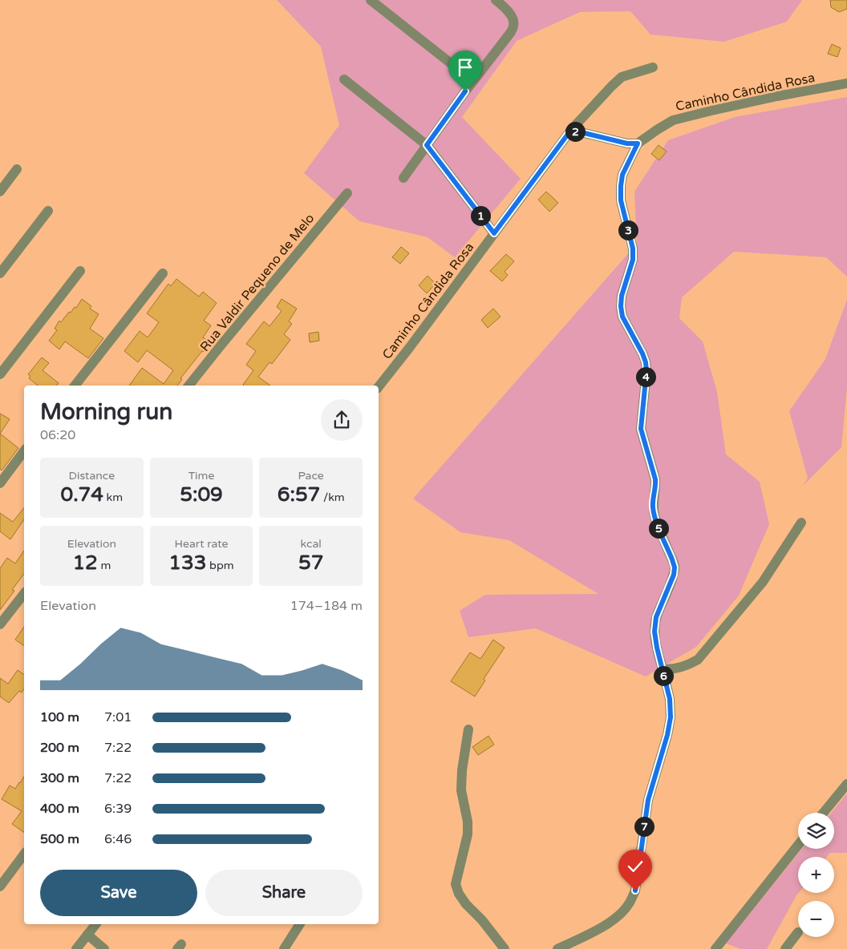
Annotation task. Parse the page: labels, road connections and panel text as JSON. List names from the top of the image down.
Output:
{
  "streets": {
    "street": ["Caminho Cândida Rosa", "Rua Valdir Pequeno de Melo"]
  },
  "page": {
    "pins": [
      "2",
      "1",
      "3",
      "4",
      "5",
      "6",
      "7"
    ],
    "heading": ["Morning run", "06:20"],
    "stats": [
      ["Distance", "0.74 km"],
      ["Time", "5:09"],
      ["Pace", "6:57 /km"],
      ["Elevation", "12 m"],
      ["Heart rate", "133 bpm"],
      ["kcal", "57"]
    ],
    "chart": ["Elevation", "174–184 m"],
    "list": [
      {
        "name": "100 m",
        "note": "7:01"
      },
      {
        "name": "200 m",
        "note": "7:22"
      },
      {
        "name": "300 m",
        "note": "7:22"
      },
      {
        "name": "400 m",
        "note": "6:39"
      },
      {
        "name": "500 m",
        "note": "6:46"
      }
    ],
    "map_buttons": ["+", "−"],
    "buttons": ["Save", "Share"]
  }
}
